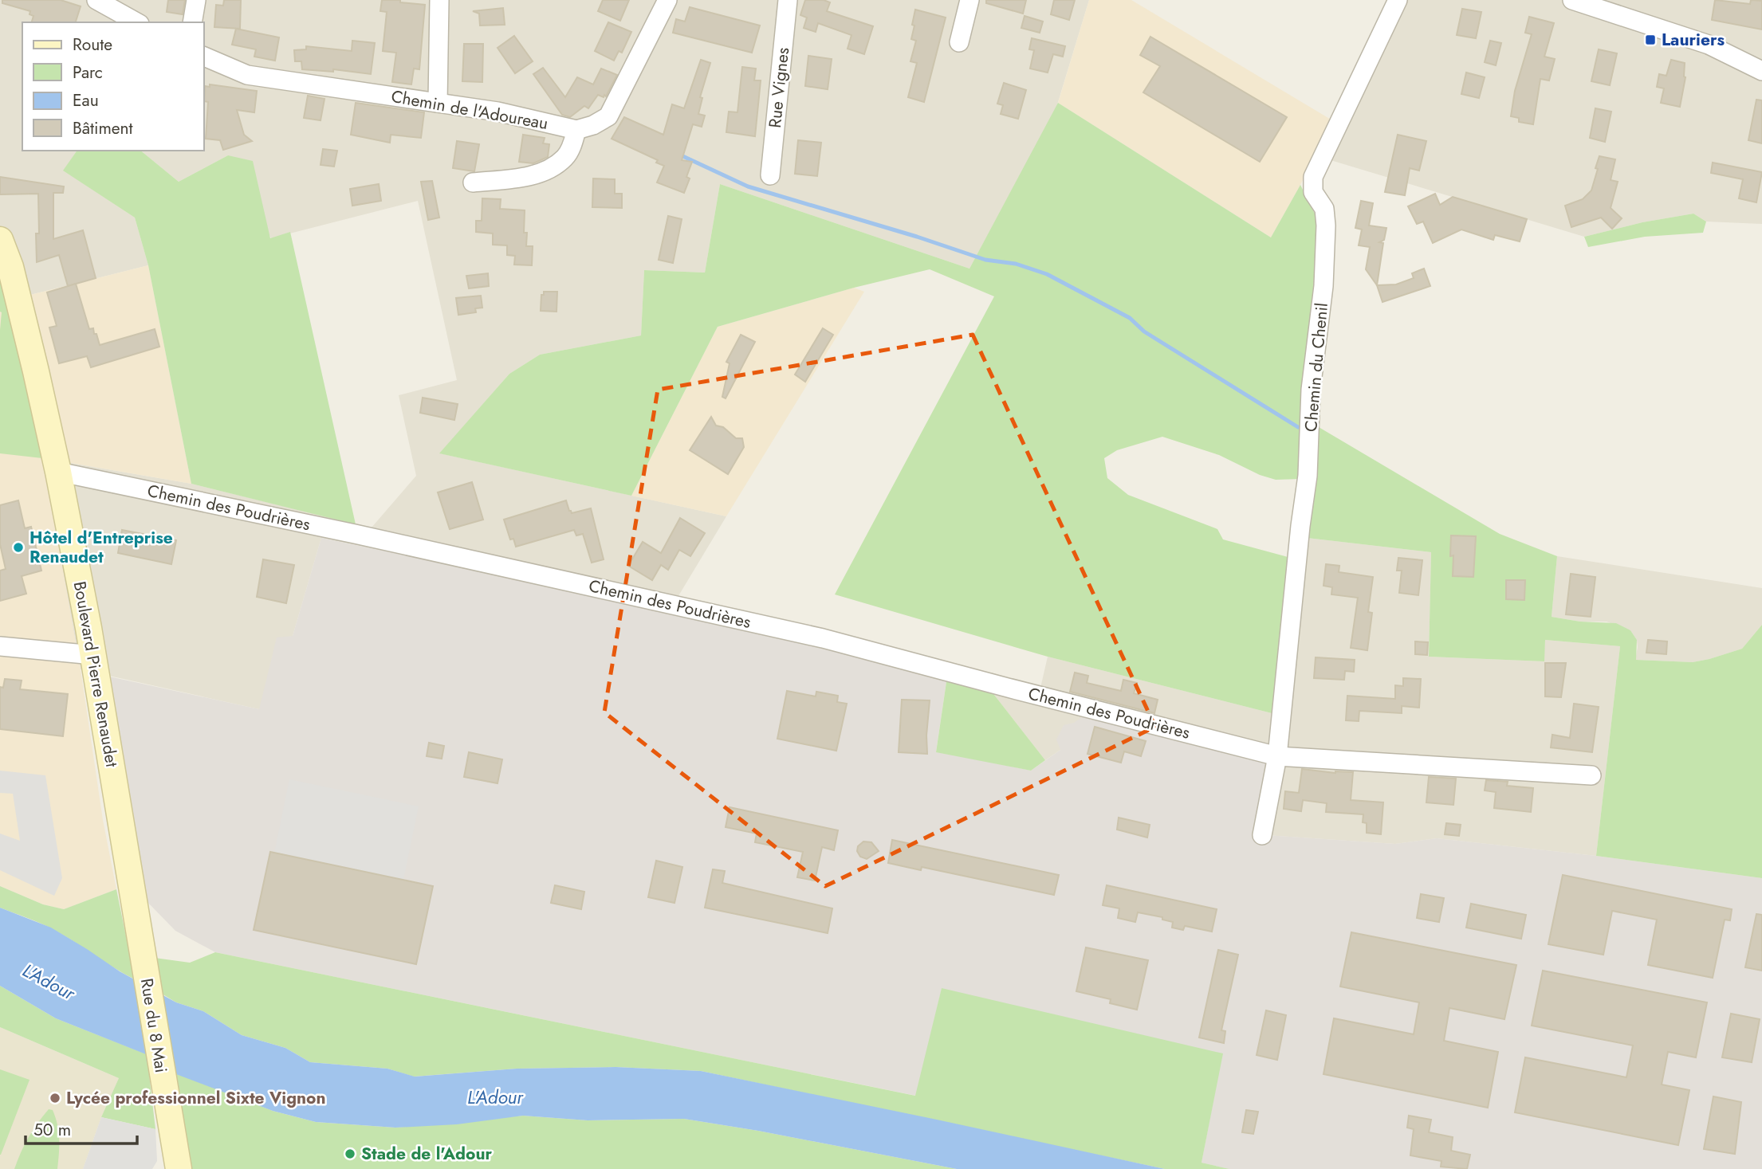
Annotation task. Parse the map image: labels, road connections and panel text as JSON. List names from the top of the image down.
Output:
{
  "streets": {
    "street": [
      "Rue Vignes",
      "Chemin de l'Adoureau",
      "Chemin du Chenil",
      "Chemin des Poudrières",
      "Boulevard Pierre Renaudet",
      "Rue du 8 Mai"
    ]
  },
  "crossings": [
    ["Chemin du Chenil", "Chemin des Poudrières"],
    ["Chemin des Poudrières", "Boulevard Pierre Renaudet"],
    ["Boulevard Pierre Renaudet", "Rue du 8 Mai"]
  ],
  "water": ["L'Adour"],
  "places": {
    "transit": ["Lauriers"],
    "other": ["Hôtel d'Entreprise Renaudet", "Lycée professionnel Sixte Vignon", "Stade de l'Adour"]
  },
  "legend": [
    "Route",
    "Parc",
    "Eau",
    "Bâtiment"
  ],
  "scale_bar": "50 m"
}
